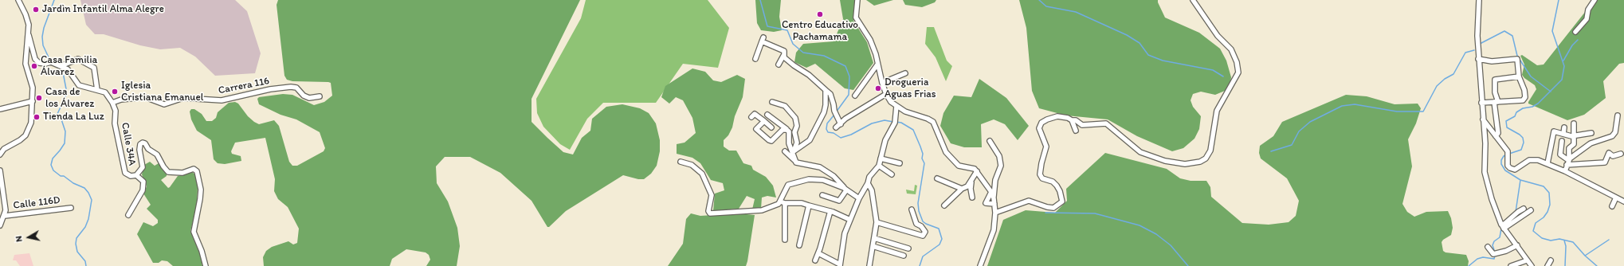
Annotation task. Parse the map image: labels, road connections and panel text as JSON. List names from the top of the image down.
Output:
{
  "streets": {
    "street": ["Carrera 116", "Calle 34A", "Calle 116D"]
  },
  "crossings": [
    ["Carrera 116", "Calle 34A"]
  ],
  "places": [
    "Jardìn Infantil Alma Alegre",
    "Centro Educativo Pachamama",
    "Casa Familia Álvarez",
    "Drogueria Aguas Frias",
    "Iglesia Cristiana Emanuel",
    "Casa de los Álvarez",
    "Tienda La Luz"
  ],
  "north": "left"
}
